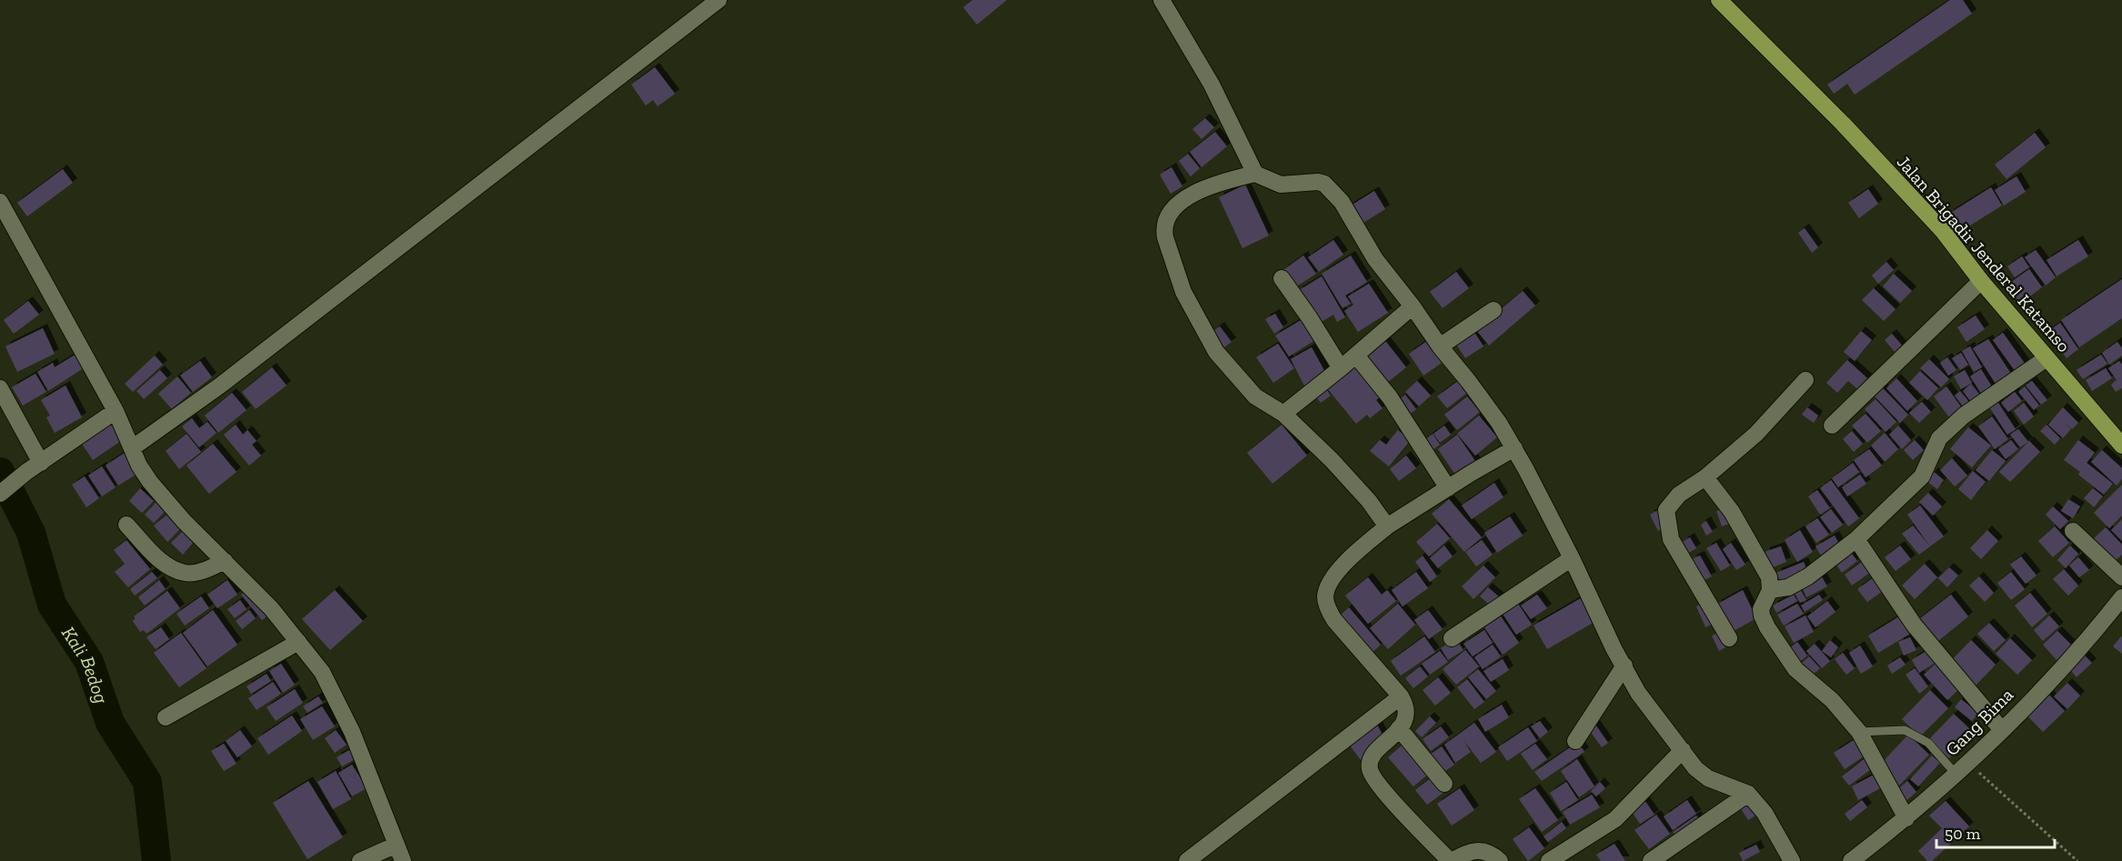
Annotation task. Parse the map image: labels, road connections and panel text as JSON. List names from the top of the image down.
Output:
{
  "streets": {
    "main road": ["Jalan Brigadir Jenderal Katamso"],
    "street": ["Gang Bima"]
  },
  "water": ["Kali Bedog"],
  "scale_bar": "50 m"
}
